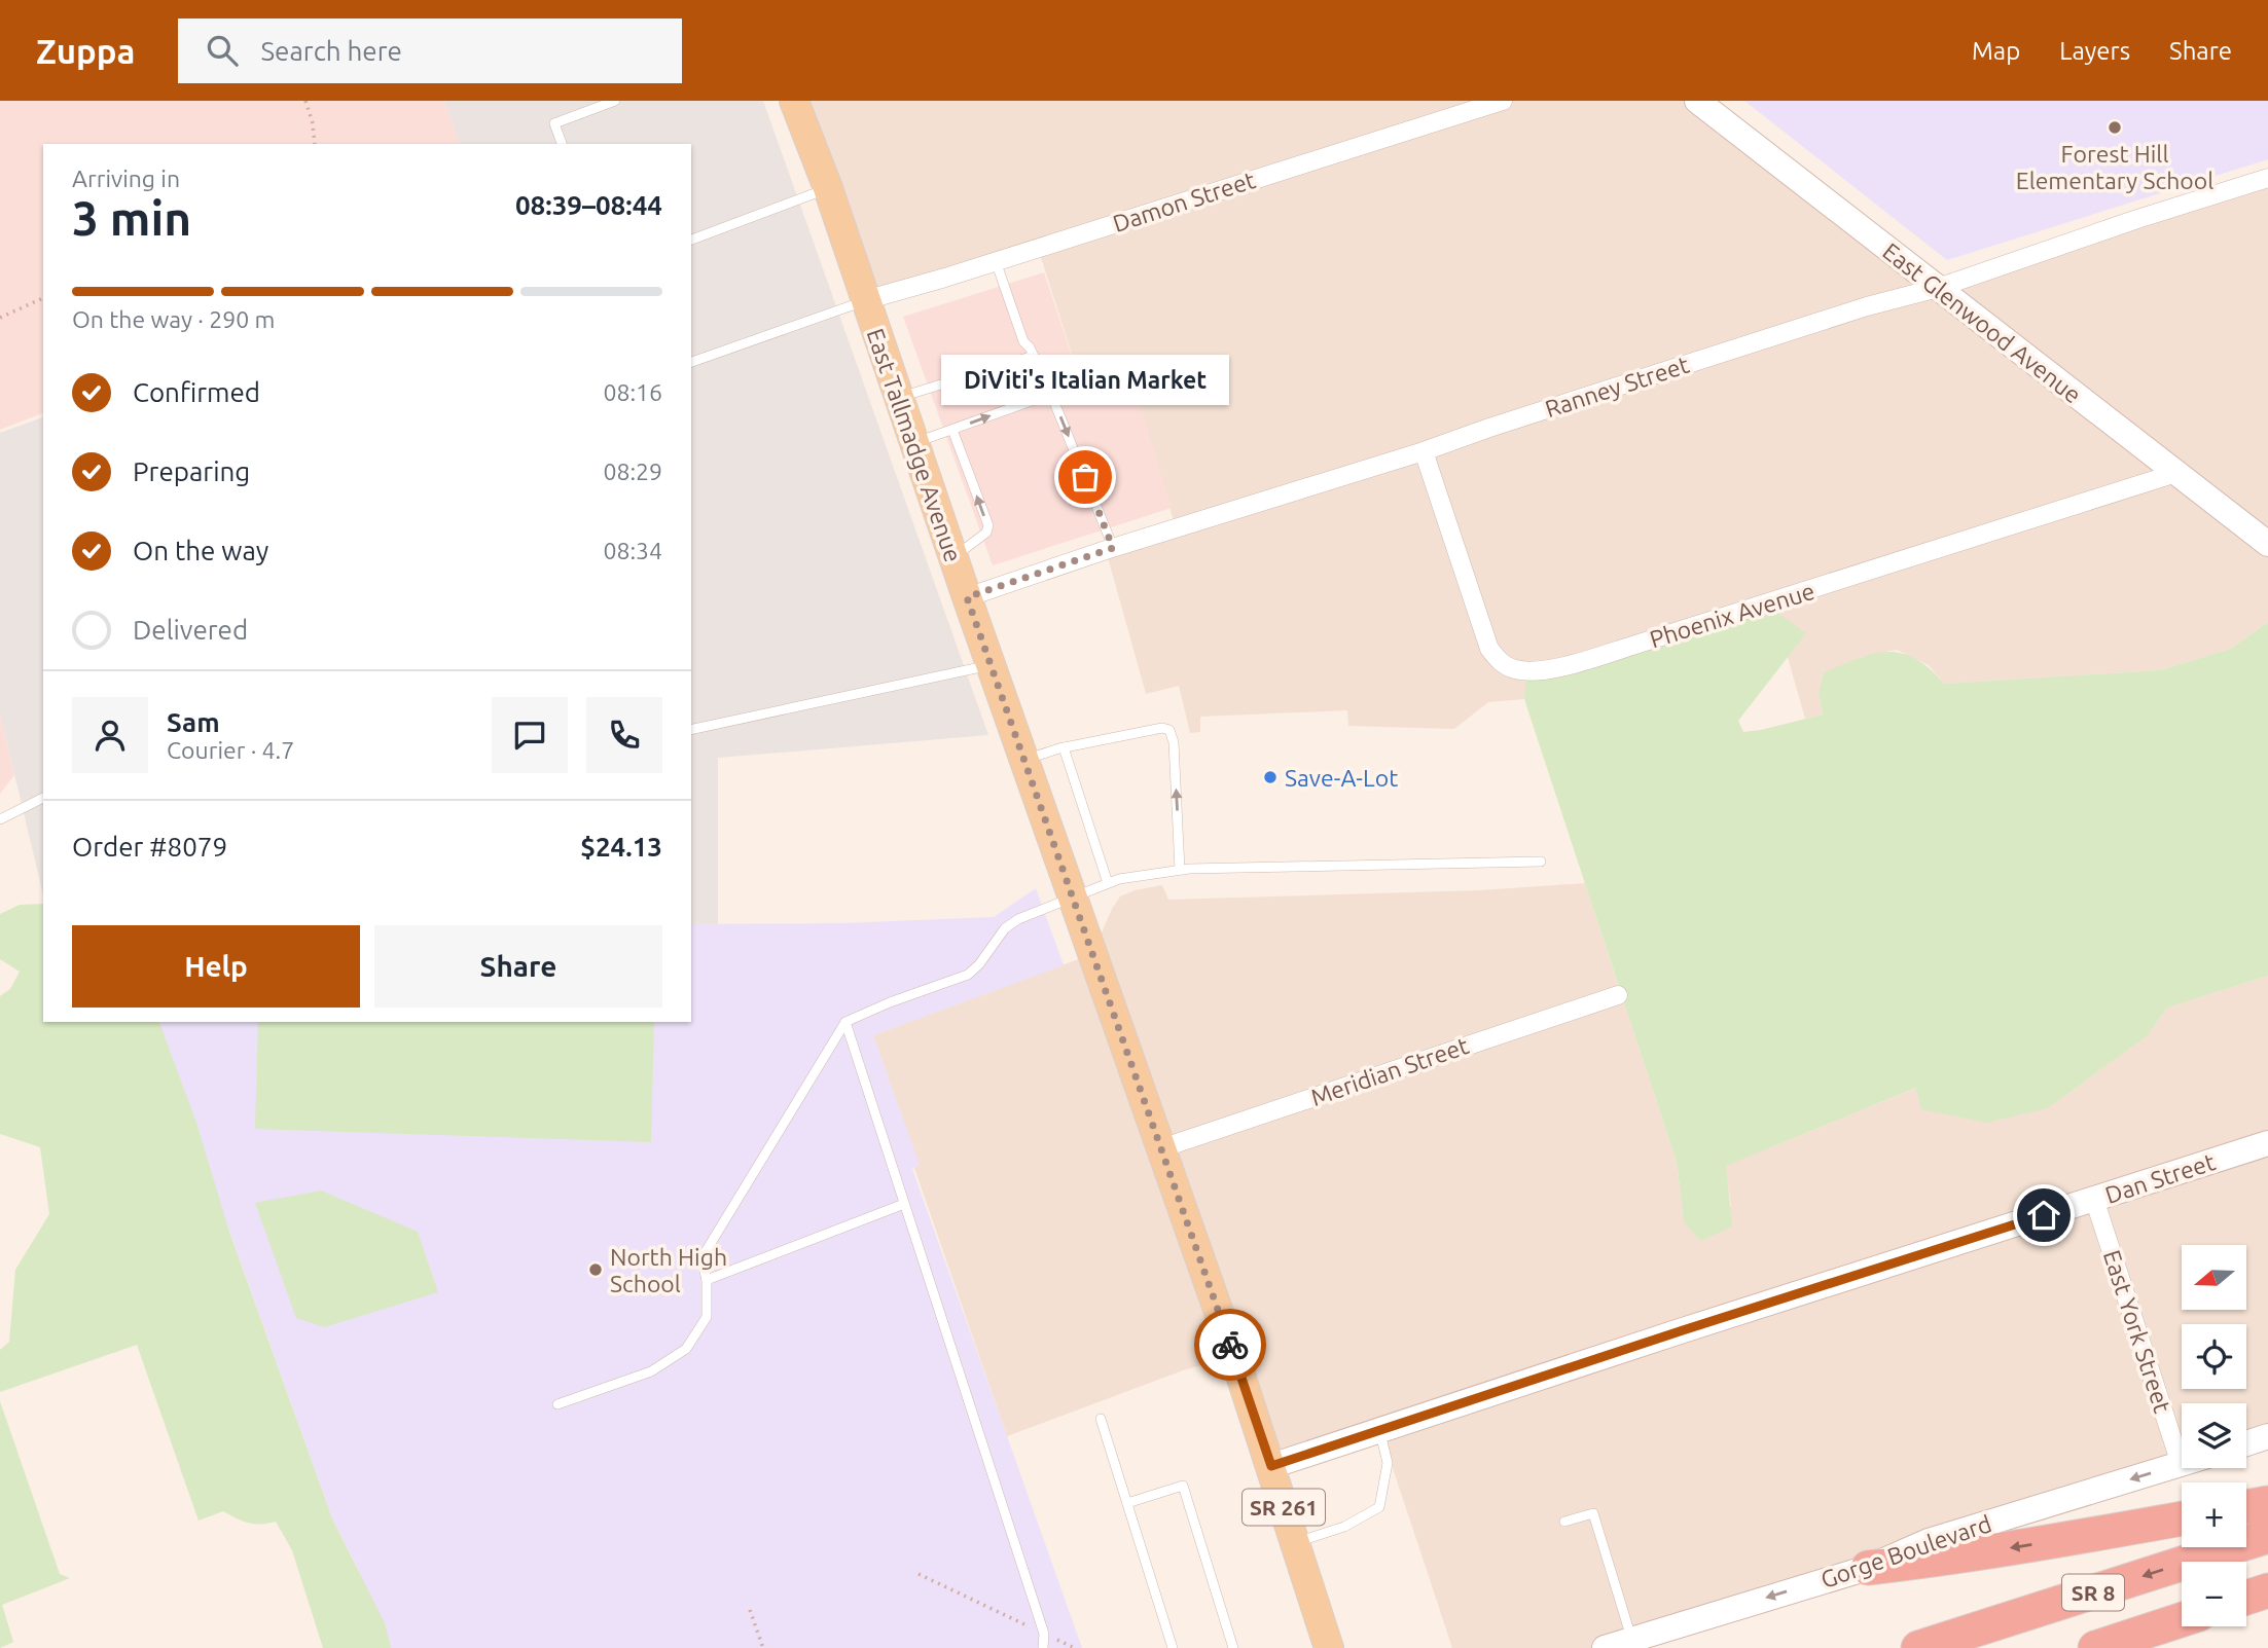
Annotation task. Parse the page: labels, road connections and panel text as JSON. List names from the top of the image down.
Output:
{
  "streets": {
    "highway": ["SR 8"],
    "main road": ["East Tallmadge Avenue", "SR 261"],
    "street": [
      "Damon Street",
      "East Glenwood Avenue",
      "Ranney Street",
      "Phoenix Avenue",
      "Meridian Street",
      "Dan Street",
      "East York Street",
      "Gorge Boulevard"
    ]
  },
  "crossings": [
    ["Damon Street", "East Tallmadge Avenue"],
    ["East Glenwood Avenue", "Ranney Street"],
    ["East Glenwood Avenue", "Phoenix Avenue"],
    ["Ranney Street", "East Tallmadge Avenue"],
    ["Ranney Street", "Phoenix Avenue"],
    ["East Tallmadge Avenue", "Meridian Street"],
    ["East Tallmadge Avenue", "Dan Street"],
    ["Dan Street", "East York Street"],
    ["East York Street", "Gorge Boulevard"]
  ],
  "one_way": ["Gorge Boulevard"],
  "places": [
    "Forest Hill Elementary School",
    "DiViti's Italian Market",
    "Save-A-Lot",
    "North High School"
  ],
  "north": "left",
  "page": {
    "header": "Zuppa",
    "search": "Search here",
    "nav": ["Map", "Layers", "Share"],
    "heading": ["3 min", "Arriving in", "08:39–08:44"],
    "panel": [
      "Sam",
      "Courier · 4.7",
      "Order #8079",
      "$24.13"
    ],
    "bar": "On the way · 290 m",
    "list": [
      ["Confirmed", "08:16"],
      ["Preparing", "08:29"],
      ["On the way", "08:34"],
      "Delivered"
    ],
    "bubble": "DiViti's Italian Market",
    "buttons": ["Help", "Share"],
    "map_buttons": ["+", "−"]
  }
}
